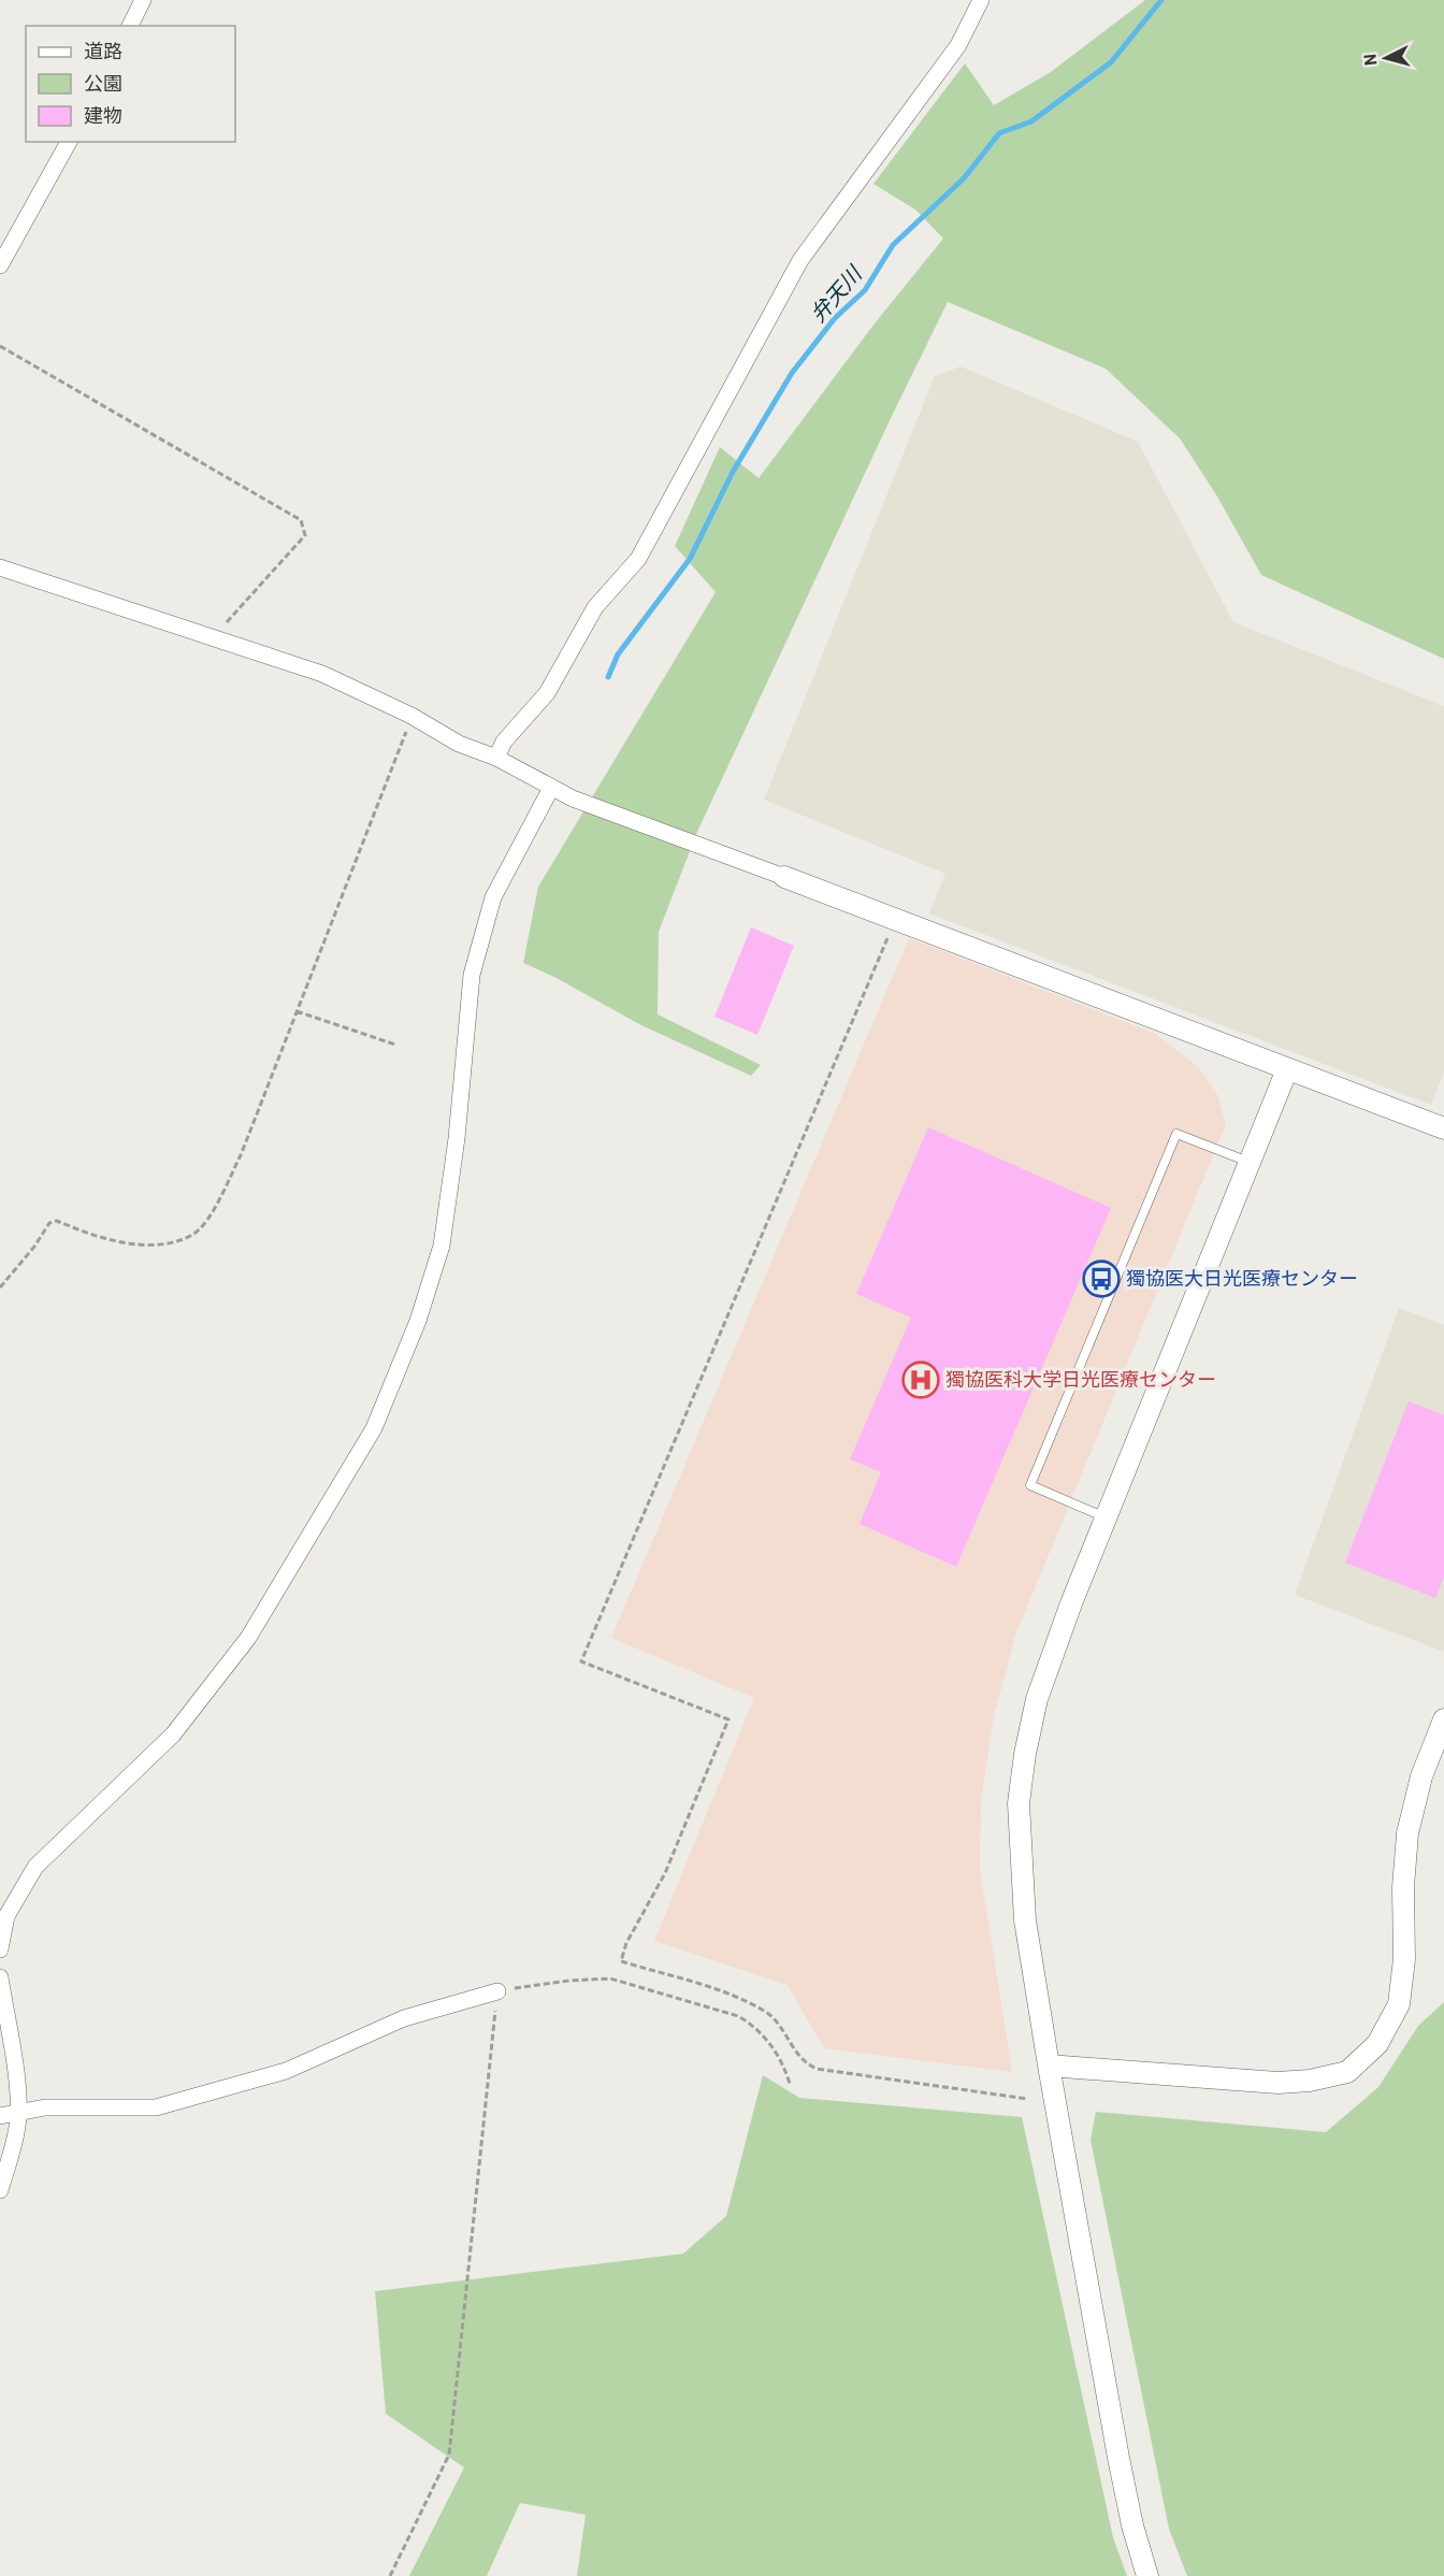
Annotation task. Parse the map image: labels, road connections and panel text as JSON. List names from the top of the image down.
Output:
{
  "water": ["弁天川"],
  "places": {
    "bus stop": ["獨協医大日光医療センター"],
    "hospital": ["獨協医科大学日光医療センター"]
  },
  "legend": ["道路", "公園", "建物"],
  "north": "left"
}
